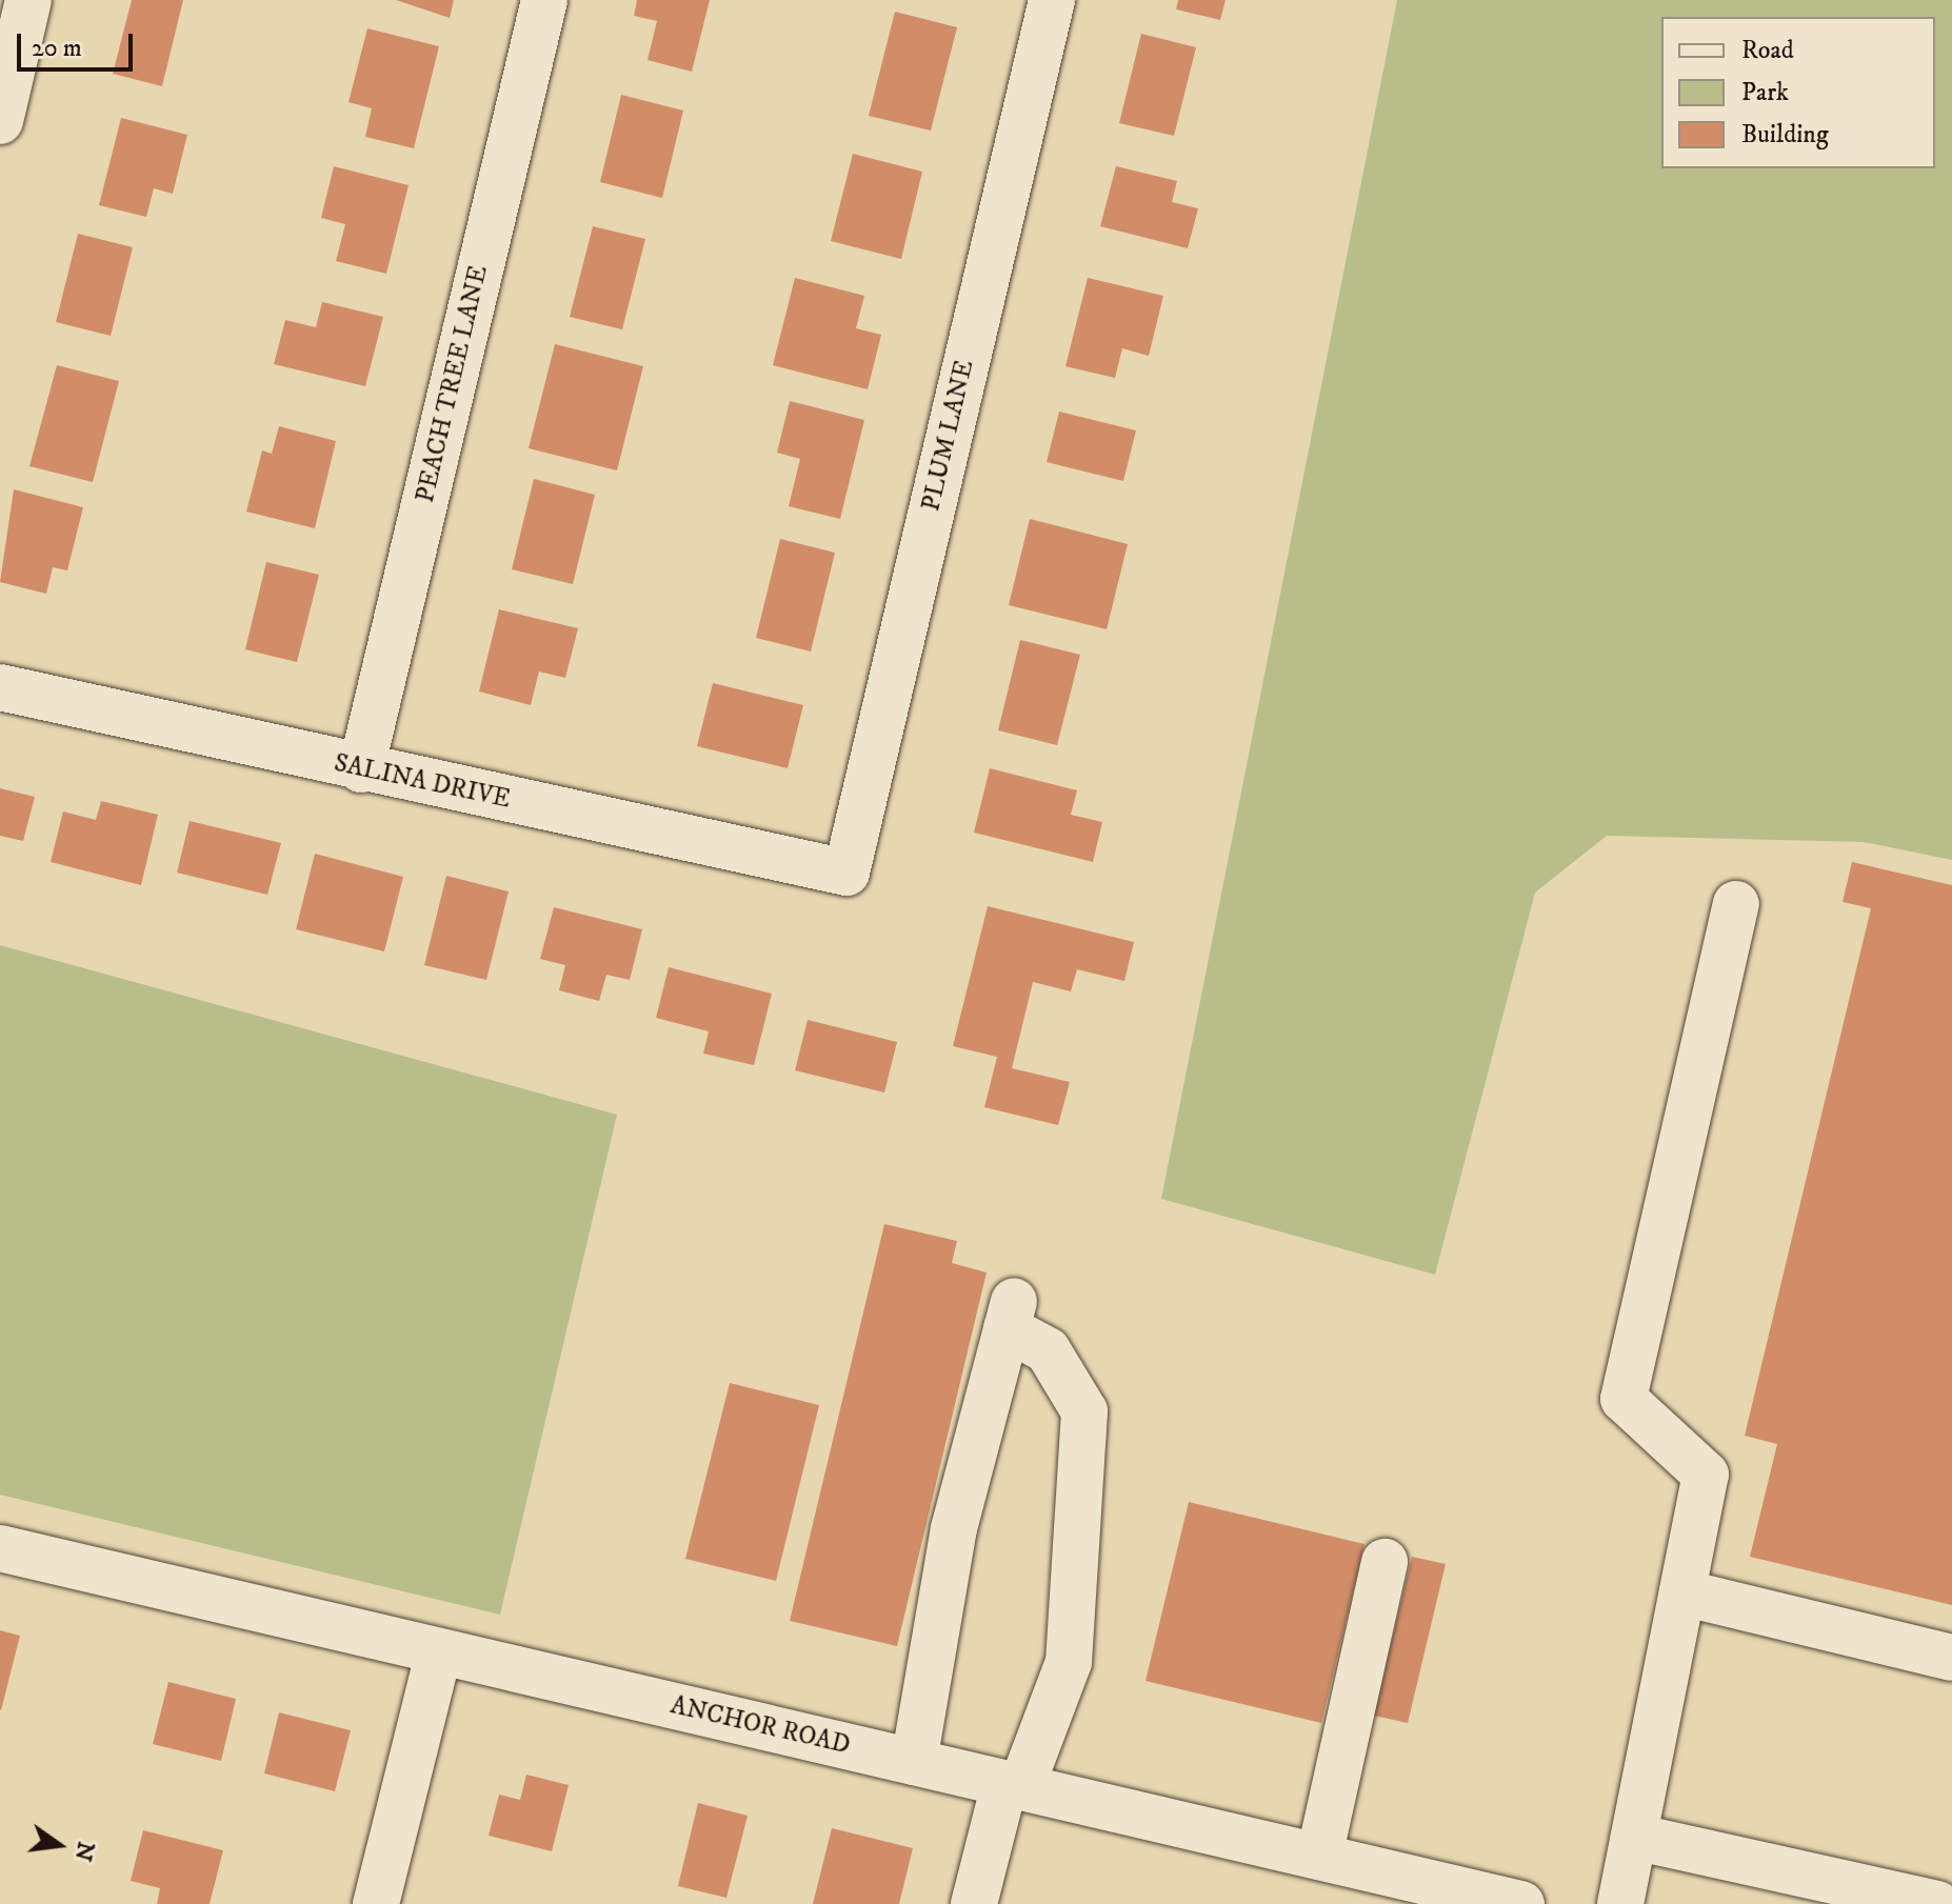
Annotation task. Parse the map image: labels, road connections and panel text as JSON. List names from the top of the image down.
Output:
{
  "streets": {
    "street": [
      "PEACH TREE LANE",
      "PLUM LANE",
      "SALINA DRIVE",
      "ANCHOR ROAD"
    ]
  },
  "crossings": [
    ["PEACH TREE LANE", "SALINA DRIVE"],
    ["PLUM LANE", "SALINA DRIVE"]
  ],
  "legend": ["Road", "Park", "Building"],
  "scale_bar": "20 m",
  "north": "right"
}
